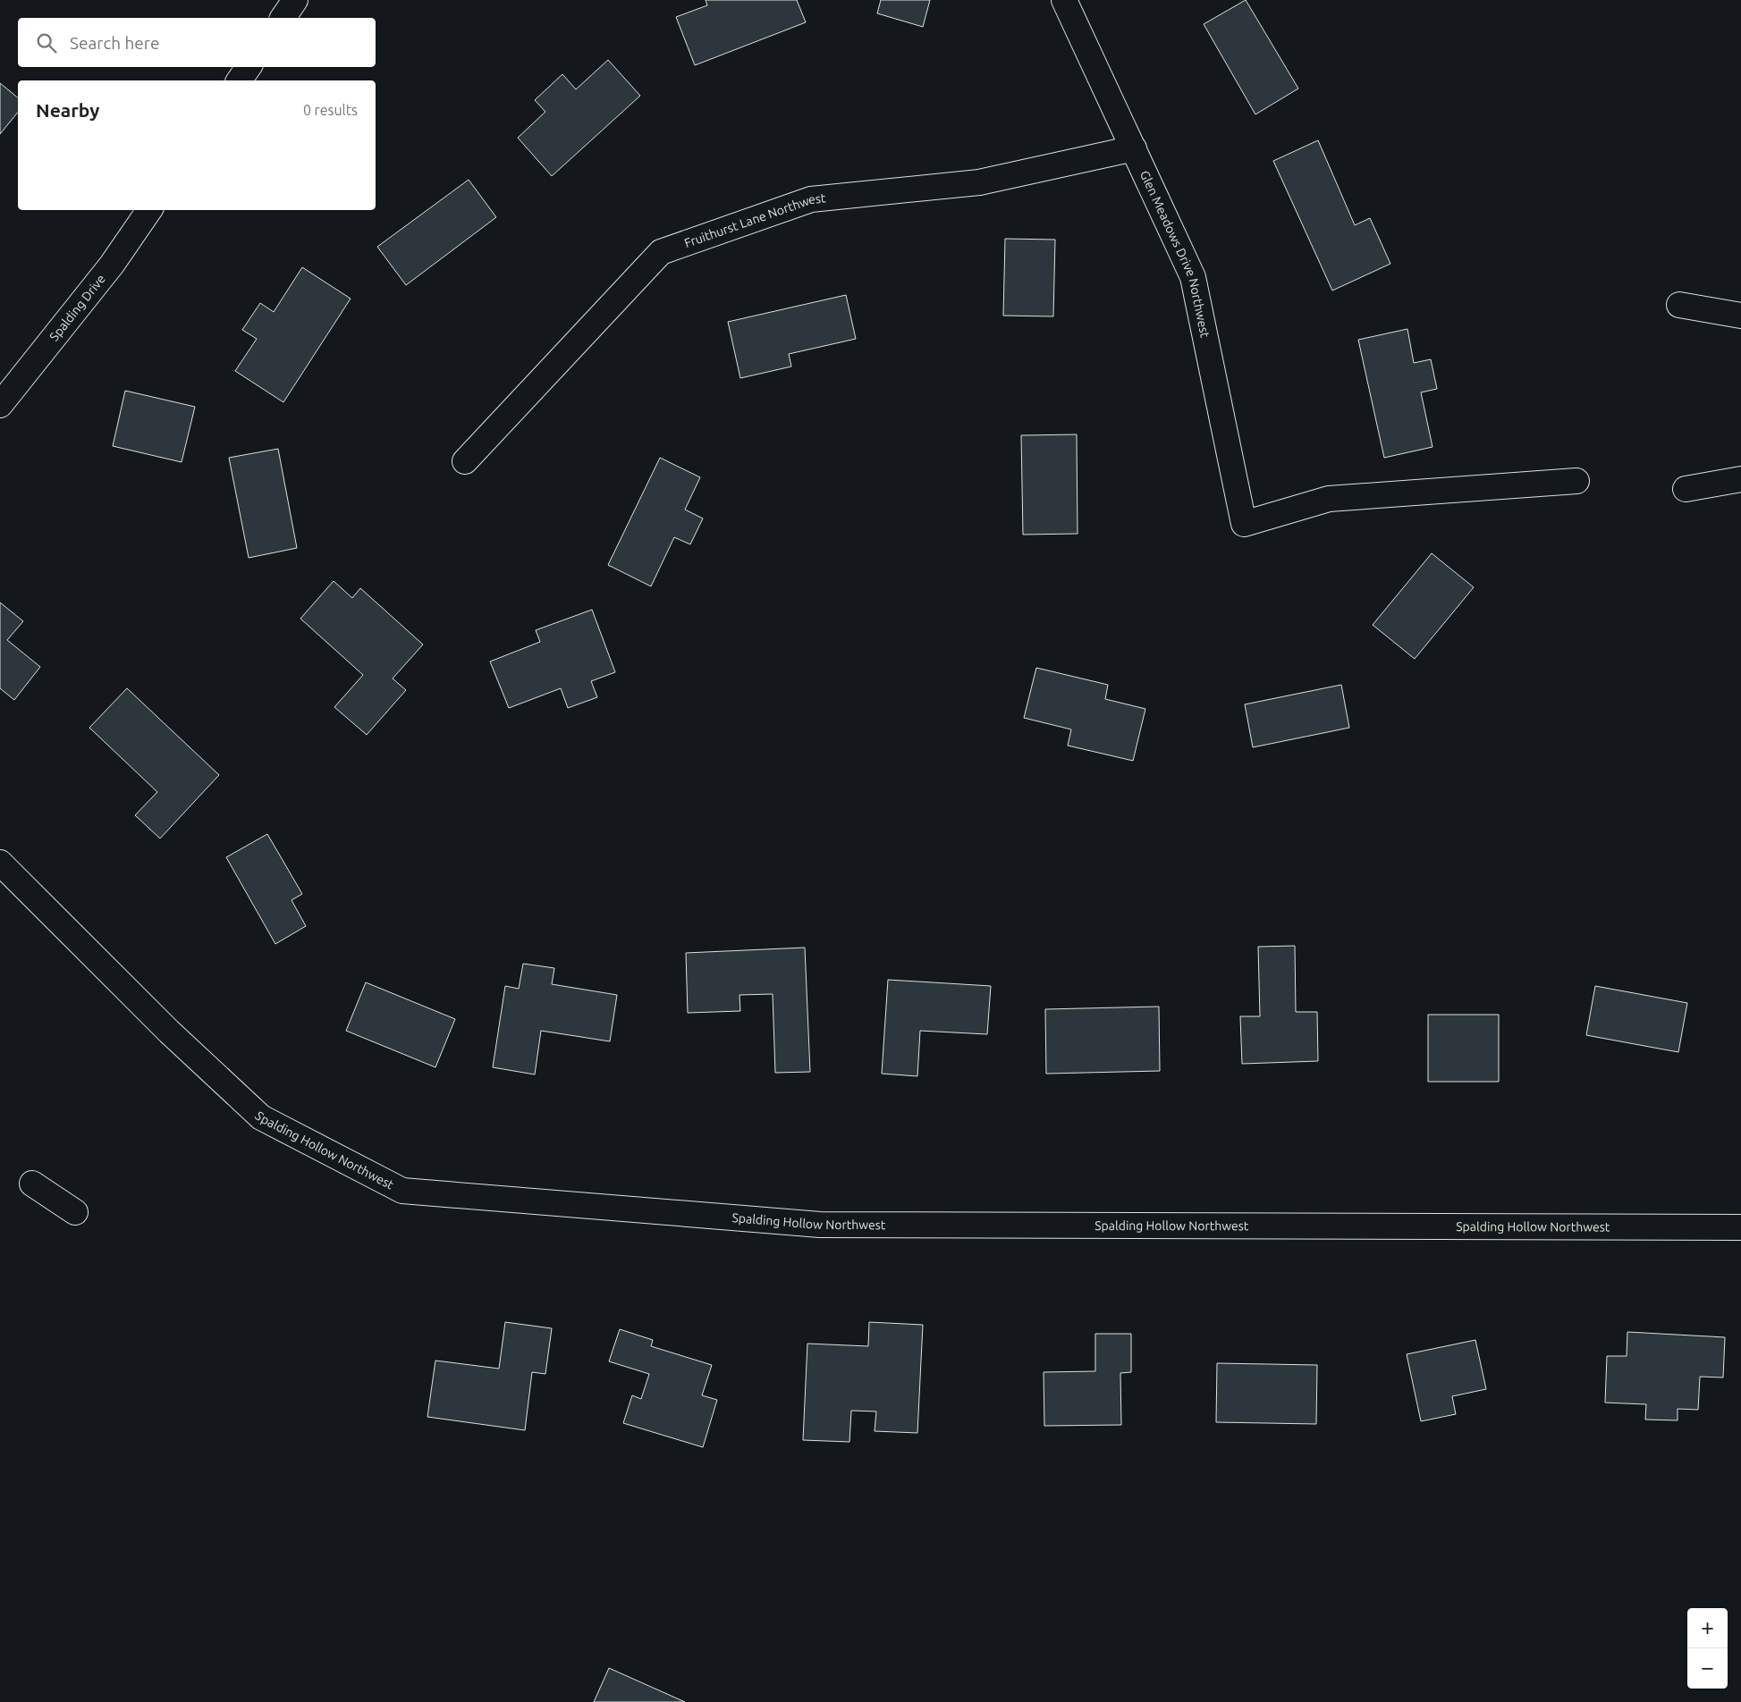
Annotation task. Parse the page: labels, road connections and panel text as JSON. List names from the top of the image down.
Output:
{
  "streets": {
    "street": [
      "Fruithurst Lane Northwest",
      "Glen Meadows Drive Northwest",
      "Spalding Drive",
      "Spalding Hollow Northwest"
    ]
  },
  "crossings": [
    ["Fruithurst Lane Northwest", "Glen Meadows Drive Northwest"]
  ],
  "page": {
    "search": "Search here",
    "heading": ["Nearby", "0 results"],
    "map_buttons": ["+", "−"]
  }
}
